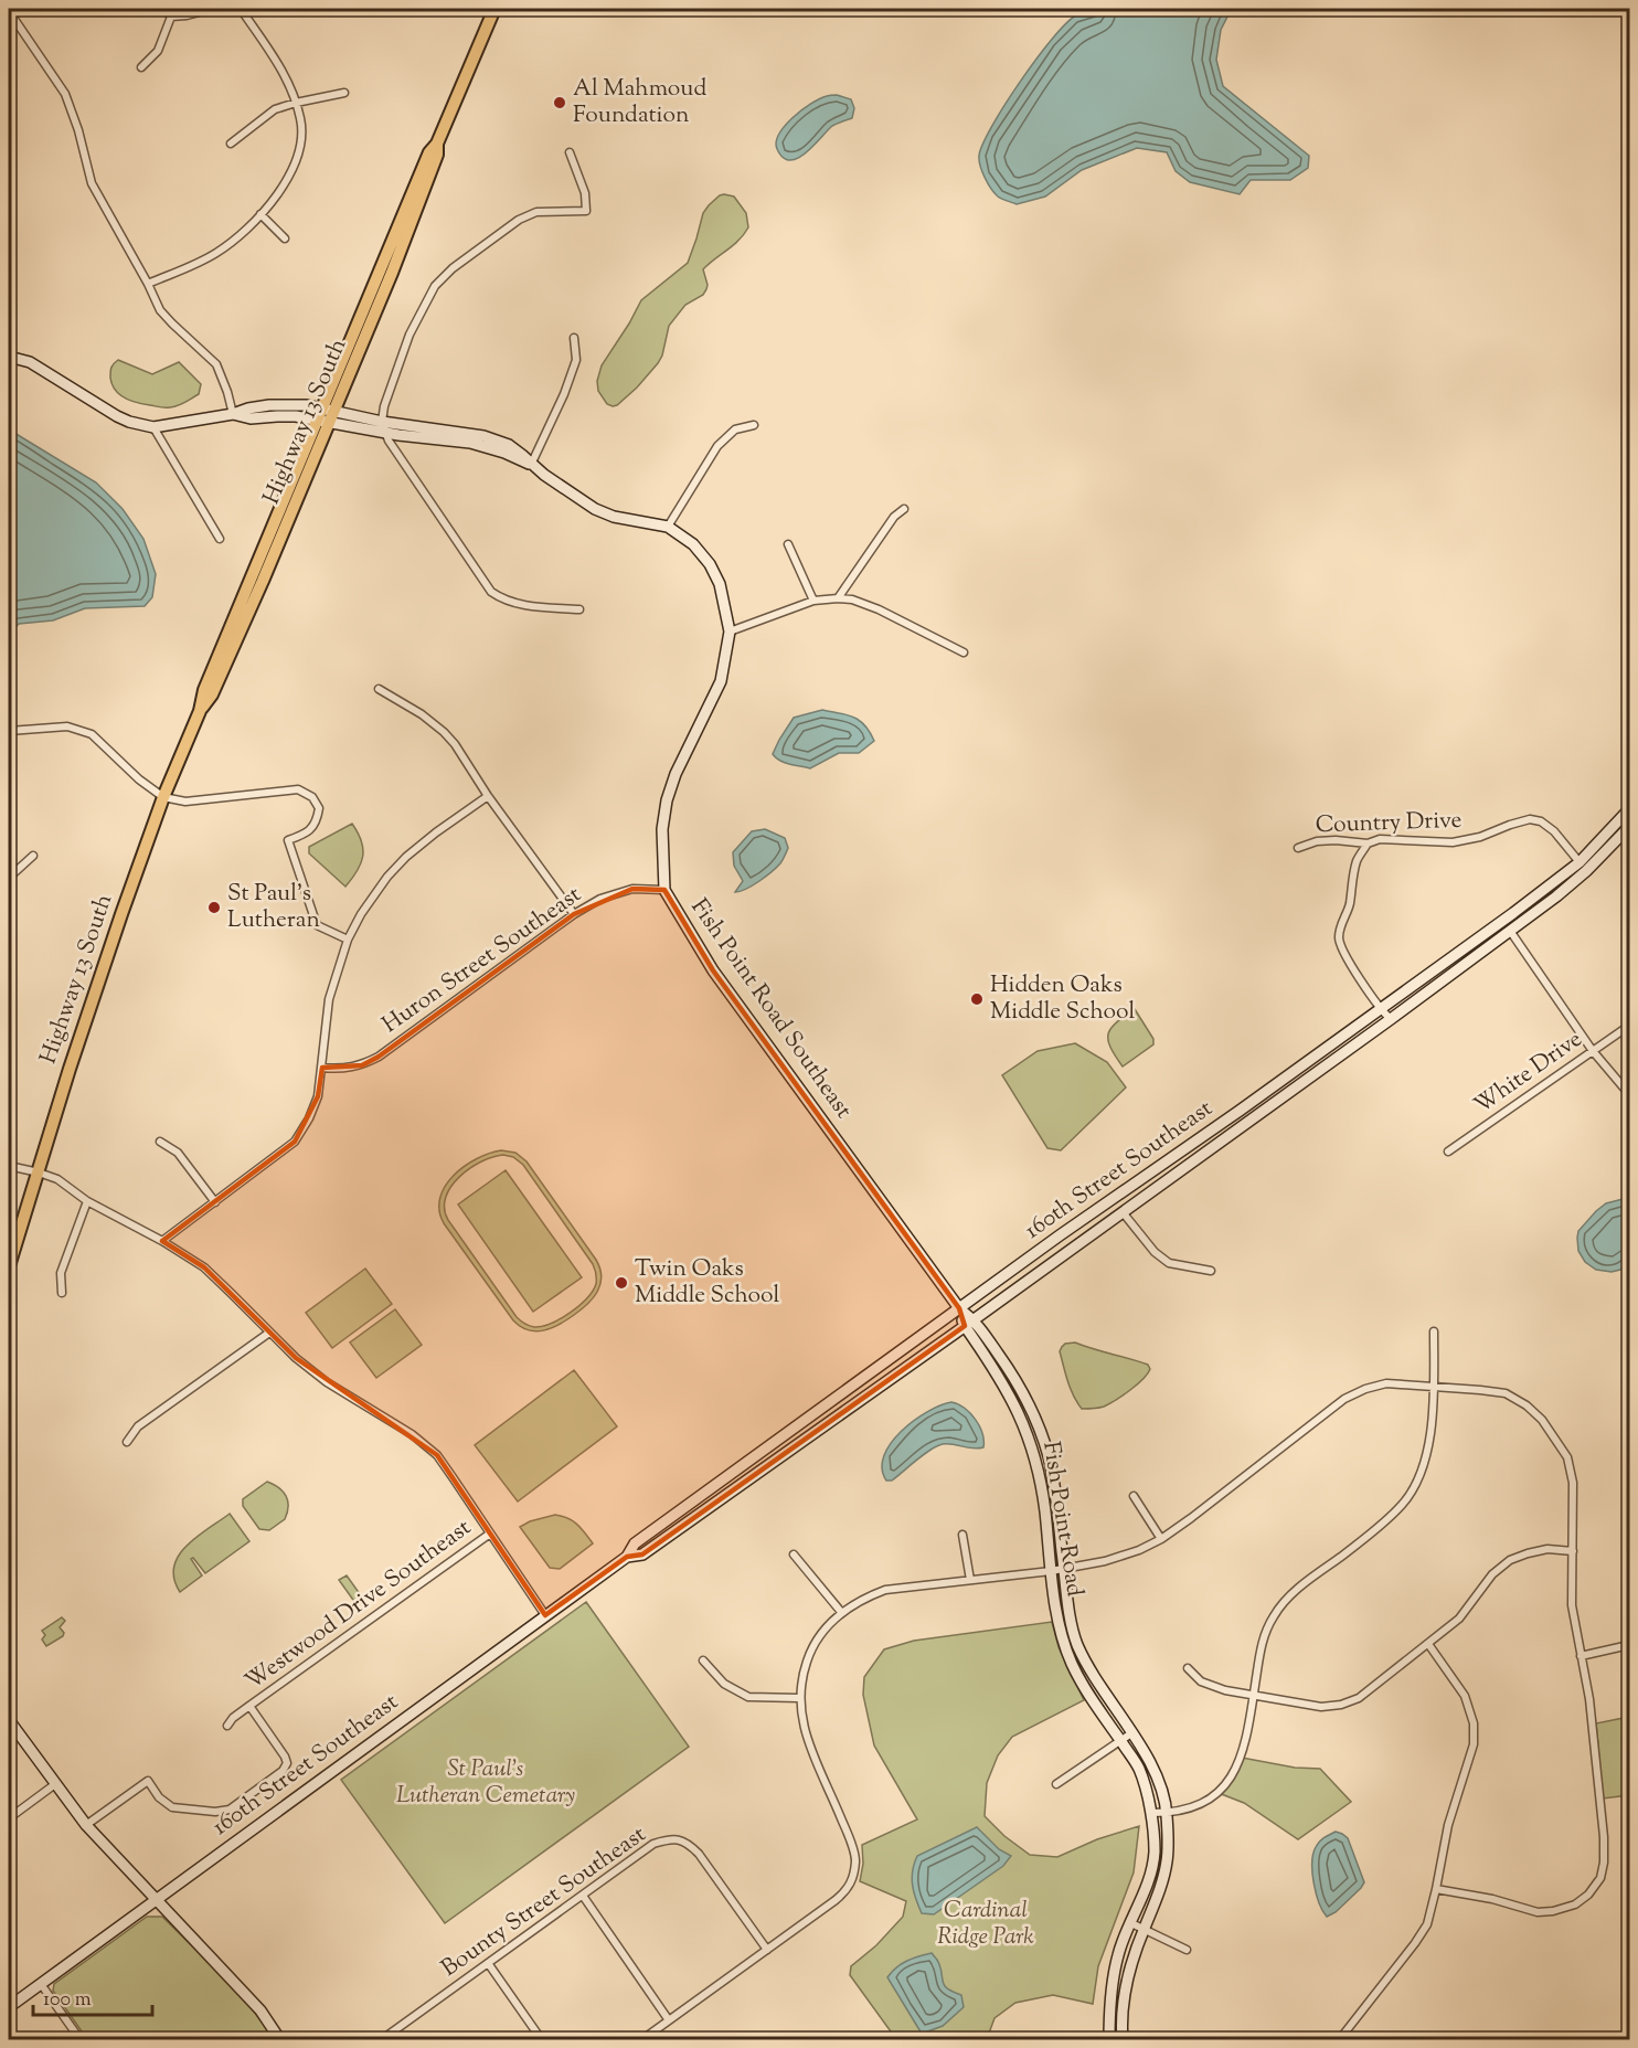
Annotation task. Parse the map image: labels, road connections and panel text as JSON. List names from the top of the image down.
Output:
{
  "streets": {
    "main road": ["Highway 13 South"],
    "street": [
      "Country Drive",
      "Huron Street Southeast",
      "Fish Point Road Southeast",
      "White Drive",
      "160th Street Southeast",
      "Fish Point Road",
      "Westwood Drive Southeast",
      "Bounty Street Southeast"
    ]
  },
  "crossings": [
    ["Highway 13 South", "Fish Point Road Southeast"],
    ["Country Drive", "160th Street Southeast"],
    ["Huron Street Southeast", "Fish Point Road Southeast"],
    ["Fish Point Road Southeast", "160th Street Southeast"],
    ["Fish Point Road Southeast", "Fish Point Road"],
    ["160th Street Southeast", "Fish Point Road"]
  ],
  "parks": ["St Paul's Lutheran Cemetary", "Cardinal Ridge Park"],
  "places": [
    "Al Mahmoud Foundation",
    "St Paul's Lutheran",
    "Hidden Oaks Middle School",
    "Twin Oaks Middle School"
  ],
  "scale_bar": "100 m"
}
